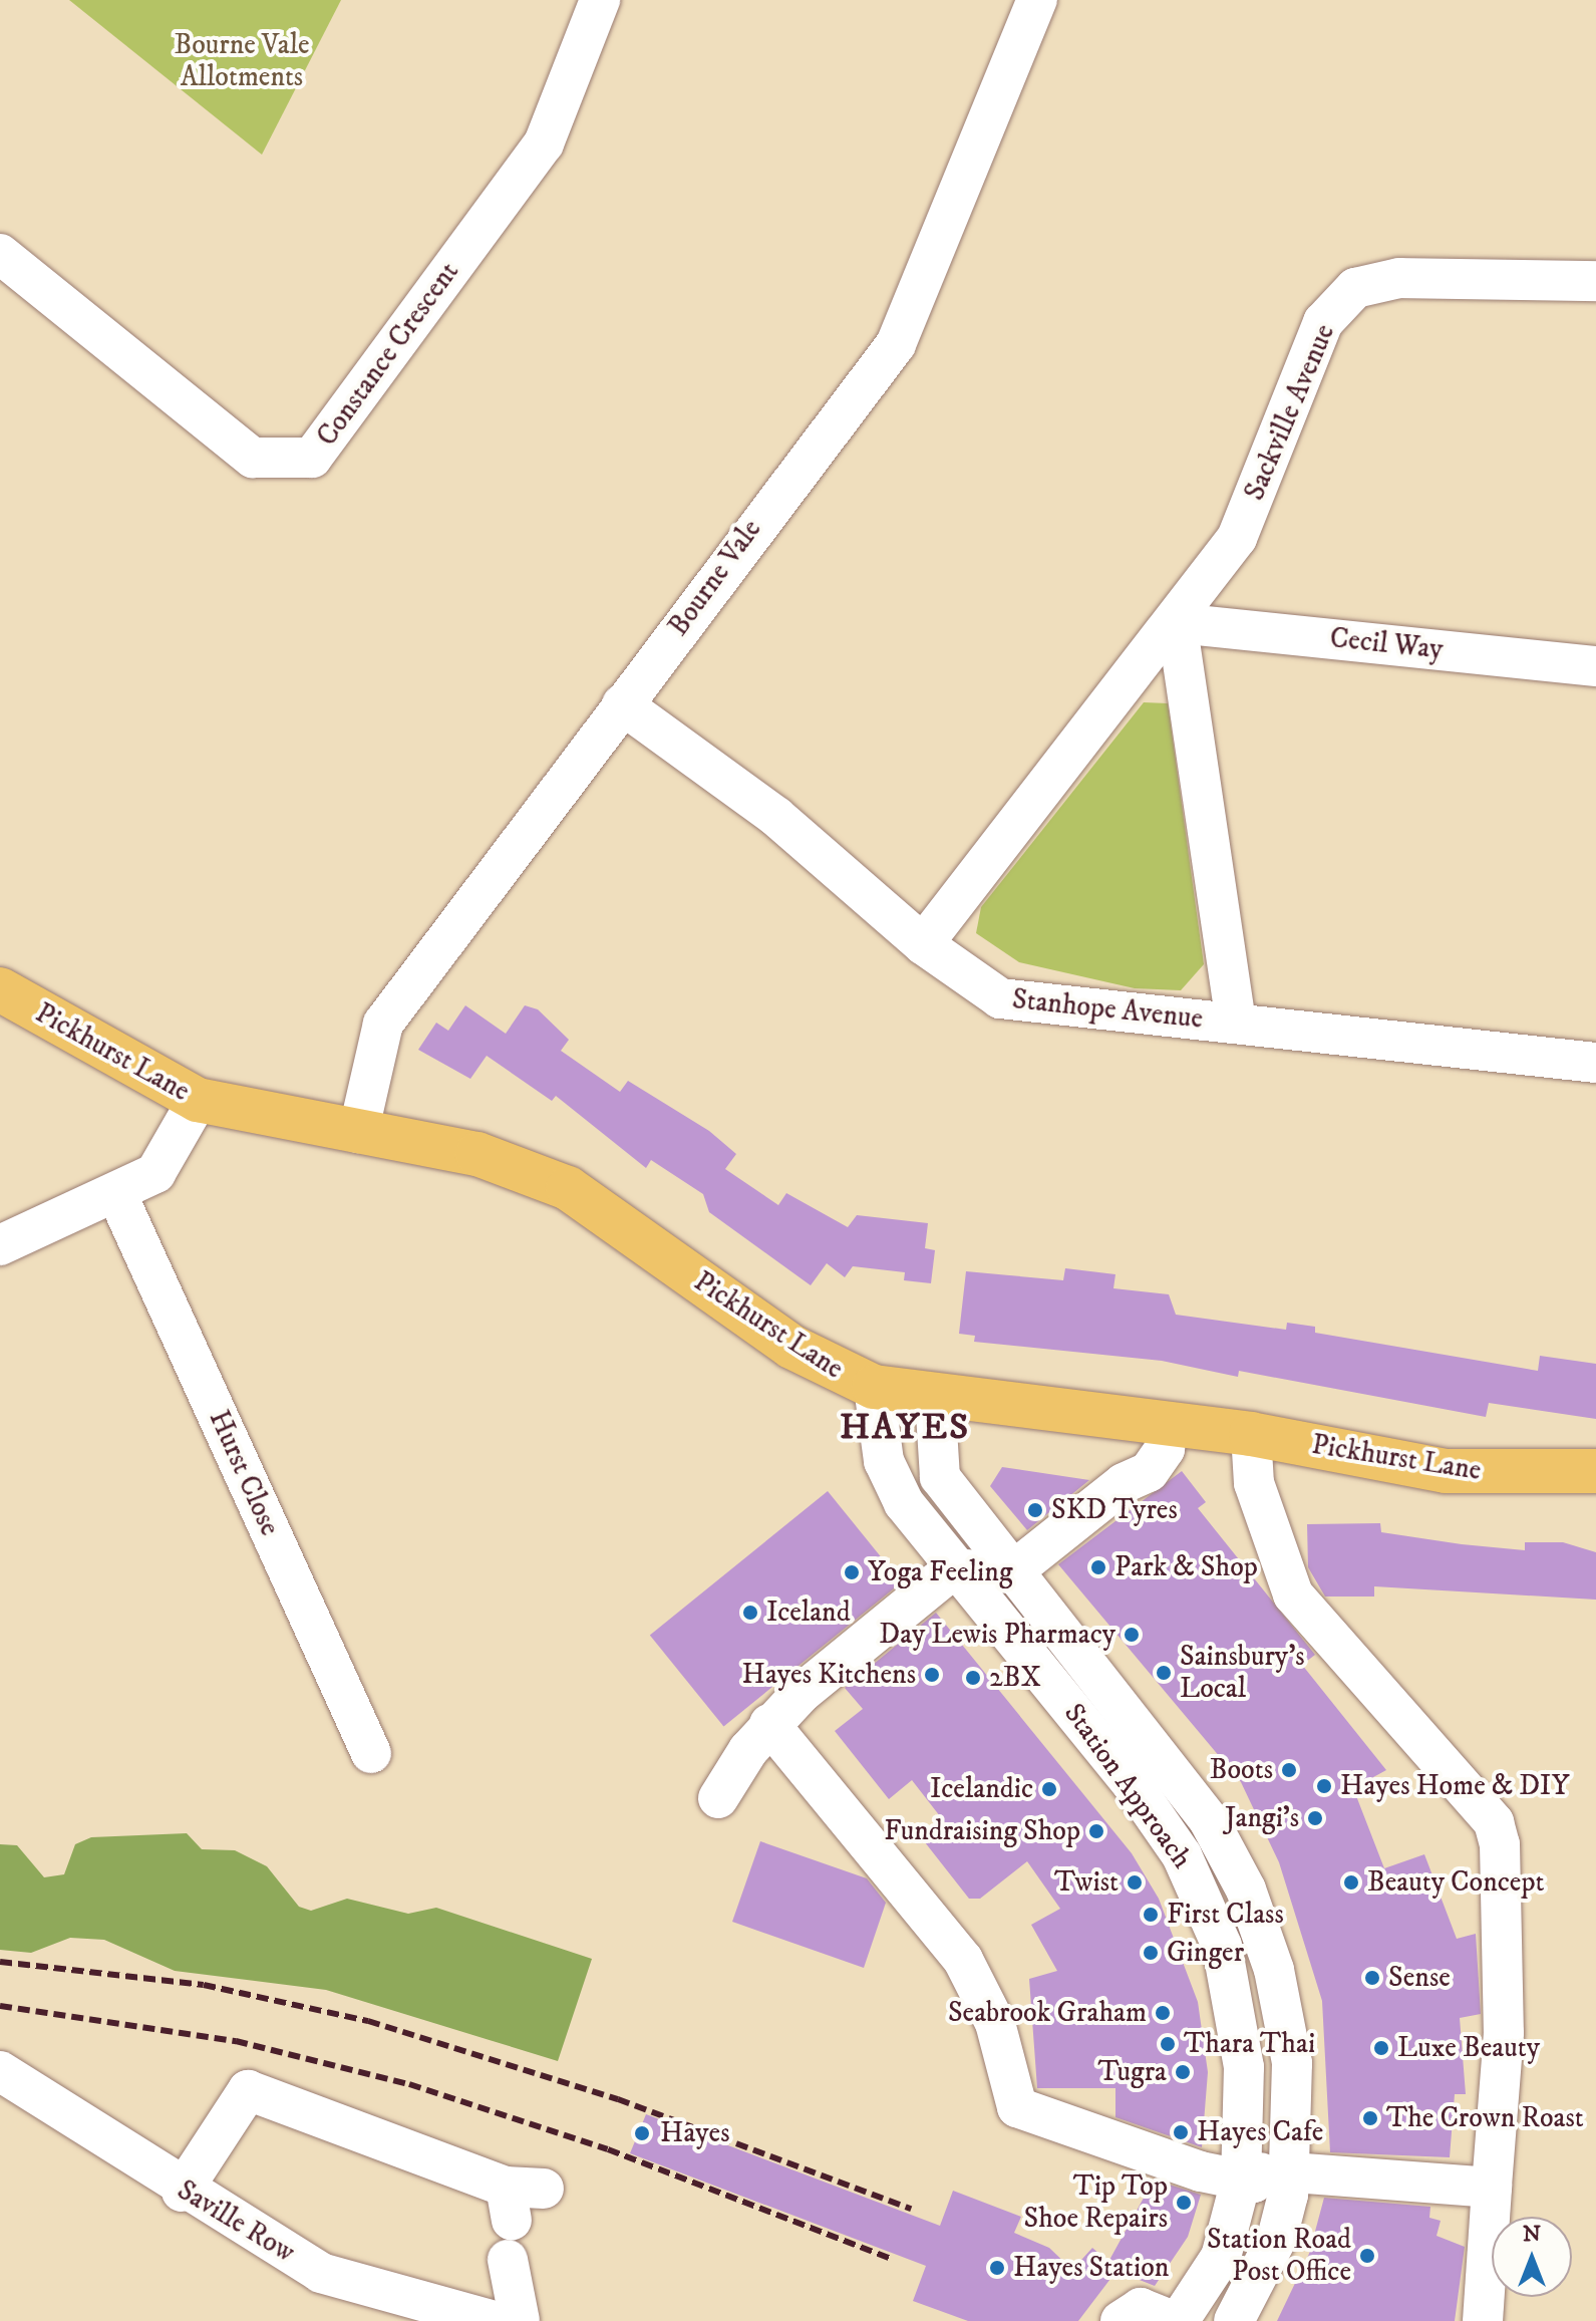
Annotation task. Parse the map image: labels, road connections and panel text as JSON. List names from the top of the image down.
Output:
{
  "streets": {
    "main road": ["Pickhurst Lane"],
    "street": [
      "Constance Crescent",
      "Sackville Avenue",
      "Bourne Vale",
      "Cecil Way",
      "Stanhope Avenue",
      "Hurst Close",
      "Station Approach",
      "Saville Row"
    ]
  },
  "crossings": [
    ["Sackville Avenue", "Cecil Way"],
    ["Sackville Avenue", "Stanhope Avenue"],
    ["Bourne Vale", "Stanhope Avenue"],
    ["Bourne Vale", "Pickhurst Lane"],
    ["Pickhurst Lane", "Station Approach"]
  ],
  "districts": ["HAYES"],
  "parks": ["Bourne Vale Allotments"],
  "places": [
    "SKD Tyres",
    "Park & Shop",
    "Yoga Feeling",
    "Iceland",
    "Day Lewis Pharmacy",
    "Sainsbury's Local",
    "Hayes Kitchens",
    "2BX",
    "Boots",
    "Hayes Home & DIY",
    "Icelandic",
    "Jangi's",
    "Fundraising Shop",
    "Twist",
    "Beauty Concept",
    "First Class",
    "Ginger",
    "Sense",
    "Seabrook Graham",
    "Thara Thai",
    "Luxe Beauty",
    "Tugra",
    "The Crown Roast",
    "Hayes Cafe",
    "Hayes",
    "Tip Top Shoe Repairs",
    "Station Road Post Office",
    "Hayes Station"
  ],
  "north": "top"
}
